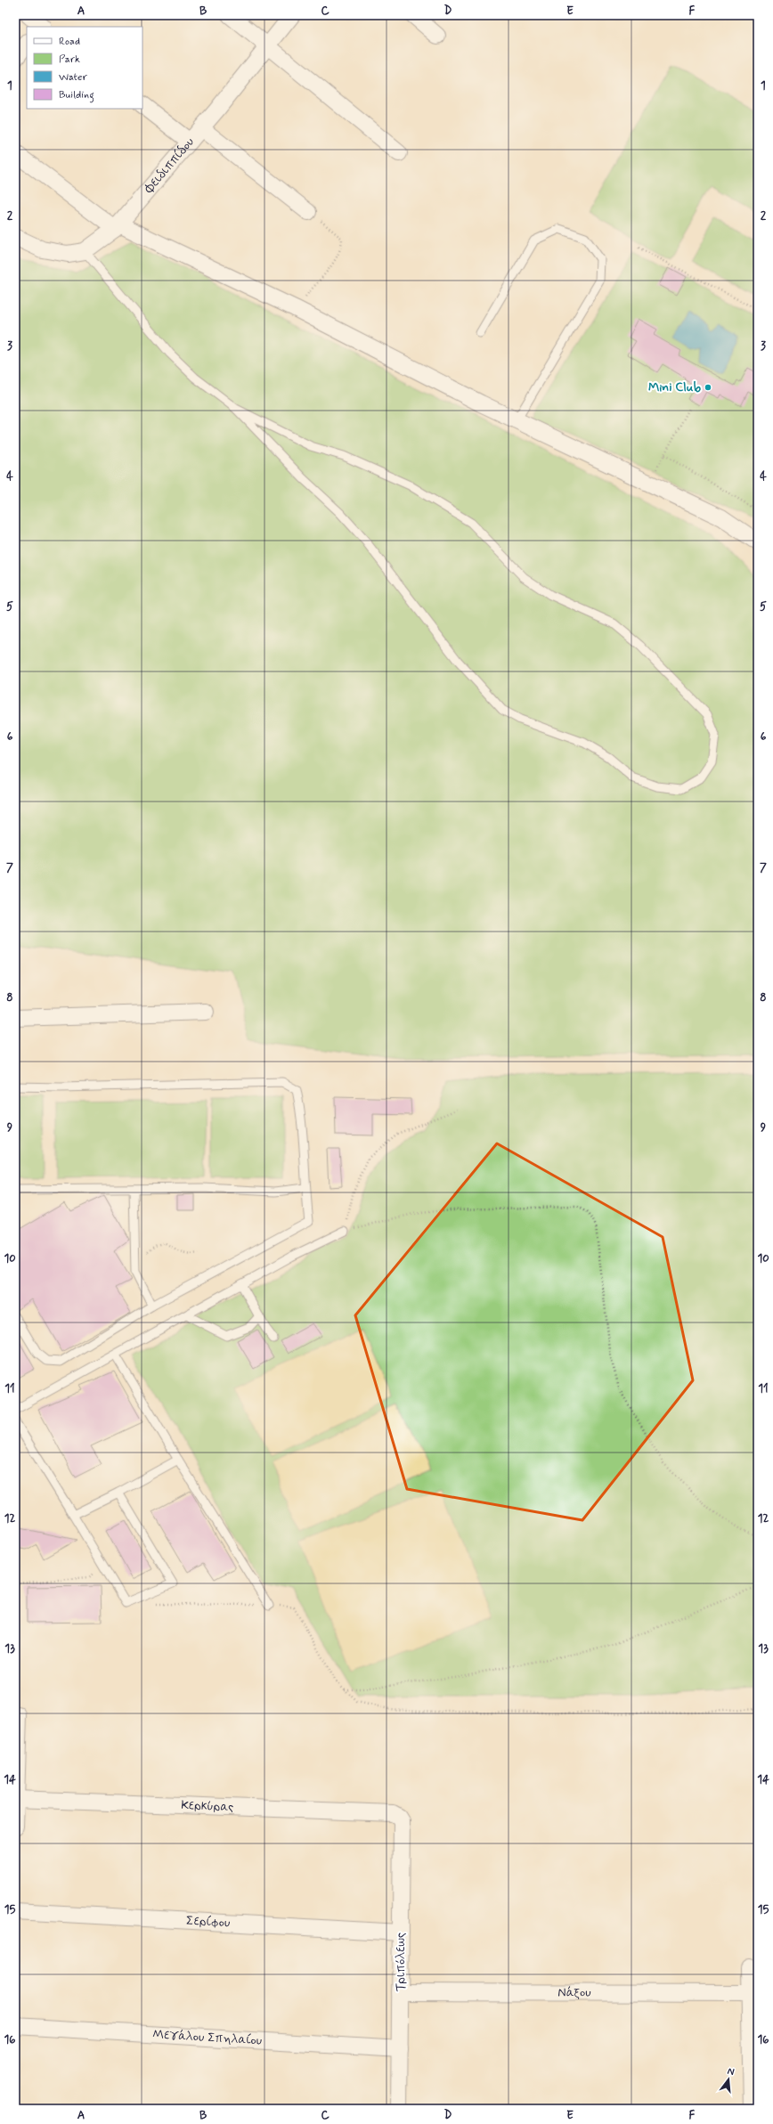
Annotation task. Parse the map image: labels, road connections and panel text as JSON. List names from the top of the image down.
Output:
{
  "streets": {
    "street": [
      "Φειδιππίδου",
      "Κερκύρας",
      "Σερίφου",
      "Τριπόλεως",
      "Νάξου",
      "Μεγάλου Σπηλαίου"
    ]
  },
  "crossings": [
    ["Κερκύρας", "Τριπόλεως"],
    ["Σερίφου", "Τριπόλεως"],
    ["Τριπόλεως", "Νάξου"],
    ["Τριπόλεως", "Μεγάλου Σπηλαίου"]
  ],
  "places": ["Mini Club"],
  "legend": [
    "Road",
    "Park",
    "Water",
    "Building"
  ],
  "north": "top",
  "grid": {
    "columns": [
      "A",
      "B",
      "C",
      "D",
      "E",
      "F"
    ],
    "rows": [
      "1",
      "2",
      "3",
      "4",
      "5",
      "6",
      "7",
      "8",
      "9",
      "10",
      "11",
      "12",
      "13",
      "14",
      "15",
      "16"
    ]
  }
}
